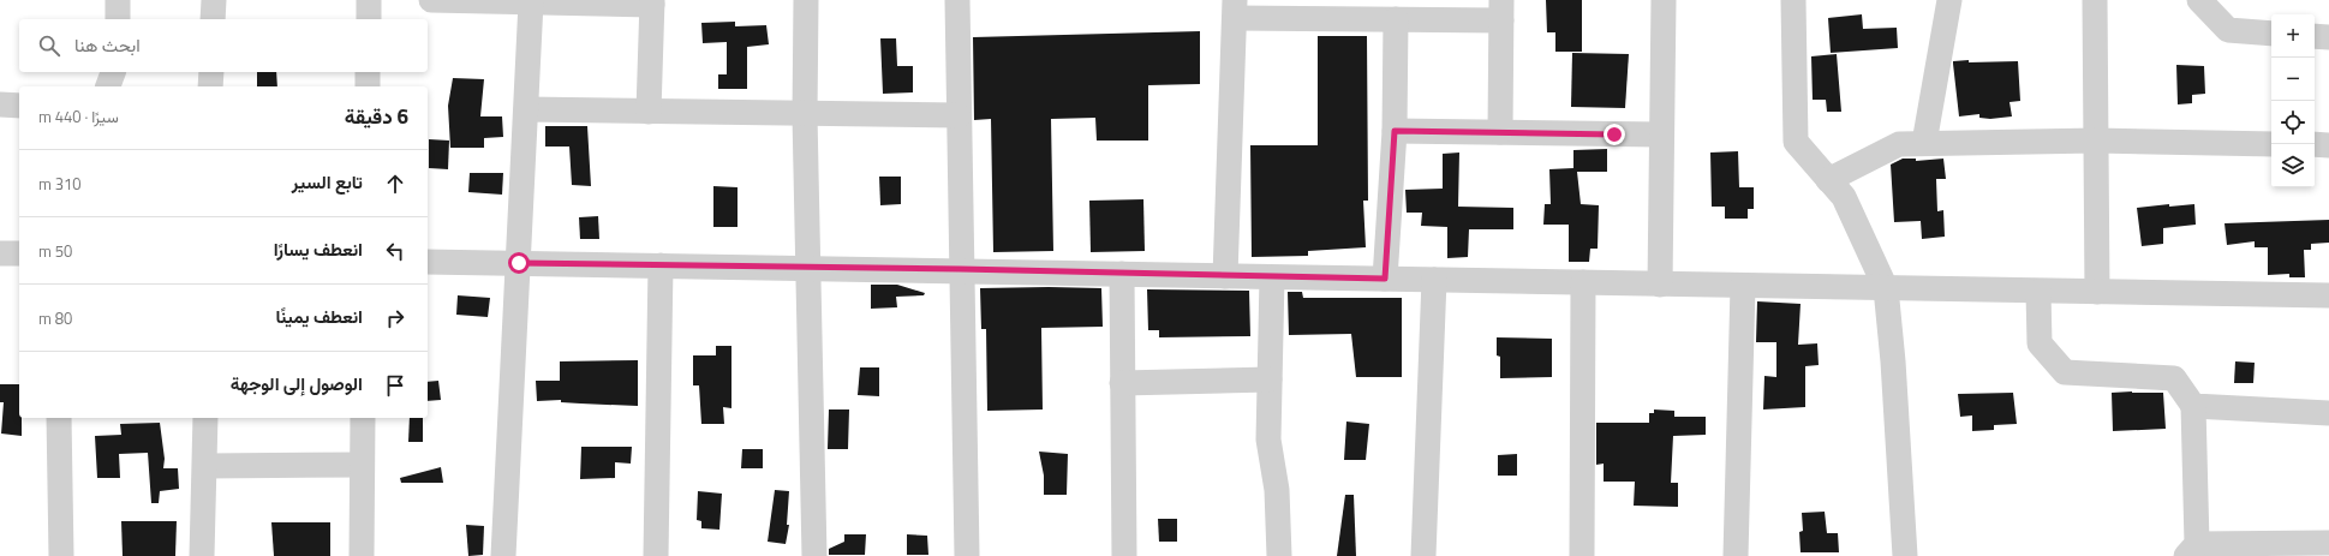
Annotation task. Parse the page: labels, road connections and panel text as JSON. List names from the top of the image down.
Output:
{
  "page": {
    "map_buttons": ["+", "−"],
    "search": "ابحث هنا",
    "heading": ["6 دقيقة", "سيرًا · 440 m"],
    "list": [
      ["تابع السير", "310 m"],
      ["انعطف يسارًا", "50 m"],
      ["انعطف يمينًا", "80 m"],
      "الوصول إلى الوجهة"
    ]
  }
}
